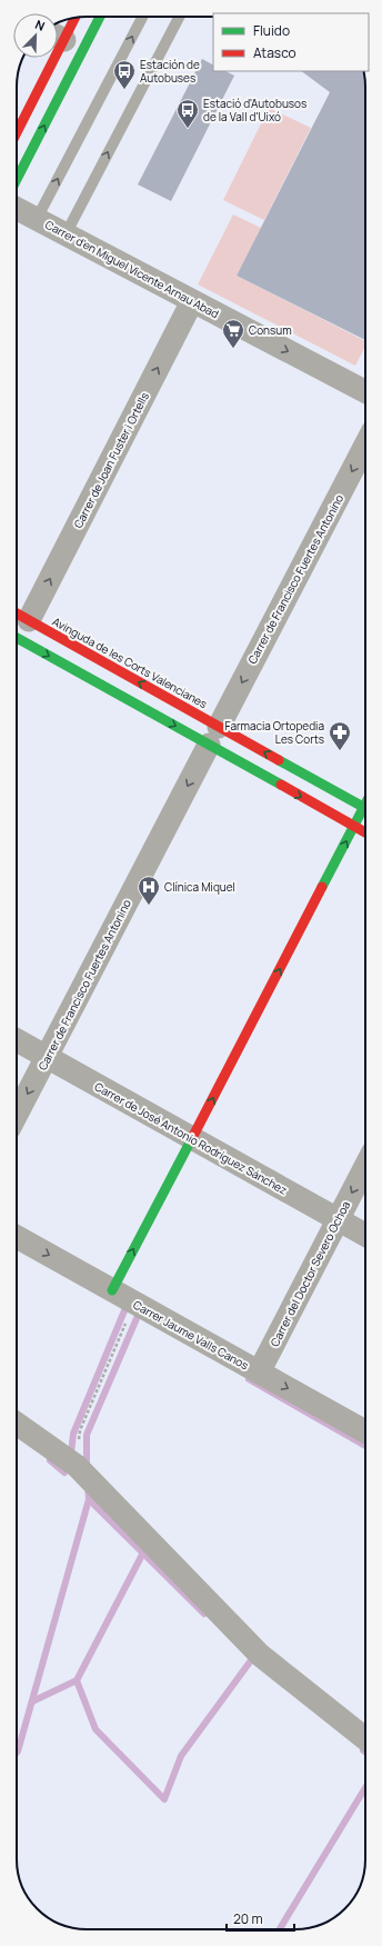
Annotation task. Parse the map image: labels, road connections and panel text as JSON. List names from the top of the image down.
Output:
{
  "streets": {
    "street": [
      "Carrer d'en Miguel Vicente Arnau Abad",
      "Carrer de Joan Fuster i Ortells",
      "Carrer de Francisco Fuertes Antonino",
      "Avinguda de les Corts Valencianes",
      "Carrer de José Antonio Rodríguez Sánchez",
      "Carrer del Doctor Severo Ochoa",
      "Carrer Jaume Valls Canos"
    ]
  },
  "crossings": [
    ["Carrer d'en Miguel Vicente Arnau Abad", "Carrer de Joan Fuster i Ortells"],
    ["Carrer de Joan Fuster i Ortells", "Avinguda de les Corts Valencianes"],
    ["Carrer de Francisco Fuertes Antonino", "Avinguda de les Corts Valencianes"],
    ["Carrer de Francisco Fuertes Antonino", "Carrer de José Antonio Rodríguez Sánchez"],
    ["Carrer de José Antonio Rodríguez Sánchez", "Carrer del Doctor Severo Ochoa"],
    ["Carrer del Doctor Severo Ochoa", "Carrer Jaume Valls Canos"]
  ],
  "one_way": ["Carrer d'en Miguel Vicente Arnau Abad", "Carrer de Joan Fuster i Ortells", "Carrer Jaume Valls Canos"],
  "places": {
    "bus stop": ["Estación de Autobuses", "Estació d'Autobusos de la Vall d'Uixó"],
    "supermarket": ["Consum"],
    "pharmacy": ["Farmacia Ortopedia Les Corts"],
    "hospital": ["Clínica Miquel"]
  },
  "legend": ["Fluido", "Atasco"],
  "scale_bar": "20 m",
  "north": "top right"
}
